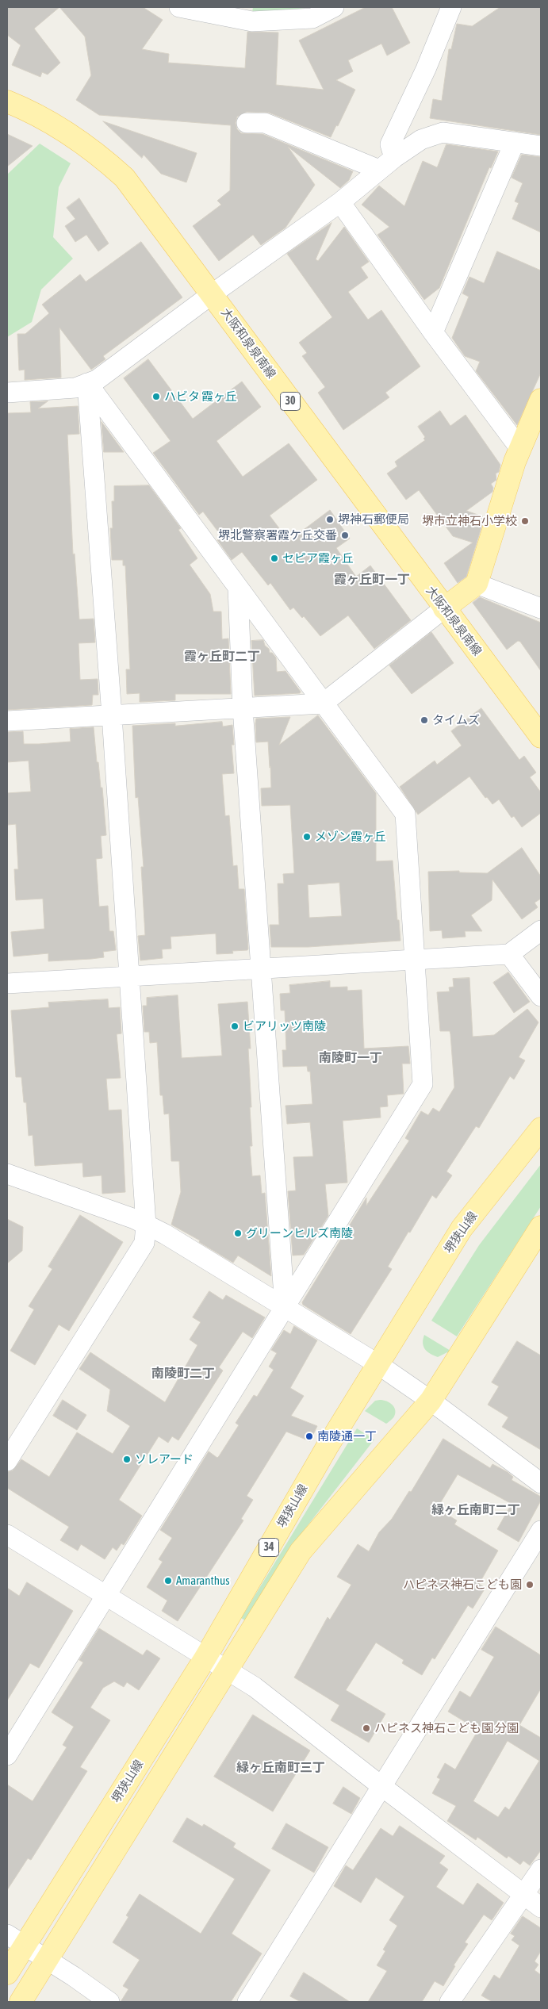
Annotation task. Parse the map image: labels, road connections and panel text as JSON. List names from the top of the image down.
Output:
{
  "streets": {
    "main road": [
      "大阪和泉泉南線",
      "30",
      "堺狭山線",
      "34"
    ]
  },
  "districts": [
    "霞ヶ丘町一丁",
    "霞ヶ丘町二丁",
    "南陵町一丁",
    "南陵町二丁",
    "緑ヶ丘南町二丁",
    "緑ヶ丘南町三丁"
  ],
  "places": [
    "ハビタ 霞ヶ丘",
    "堺神石郵便局",
    "堺市立神石小学校",
    "堺北警察署霞ケ丘交番",
    "セピア霞ヶ丘",
    "タイムズ",
    "メゾン霞ヶ丘",
    "ビアリッツ南陵",
    "グリーンヒルズ南陵",
    "南陵通一丁",
    "ソレアード",
    "Amaranthus",
    "ハピネス神石こども園",
    "ハピネス神石こども園 分園"
  ]
}
